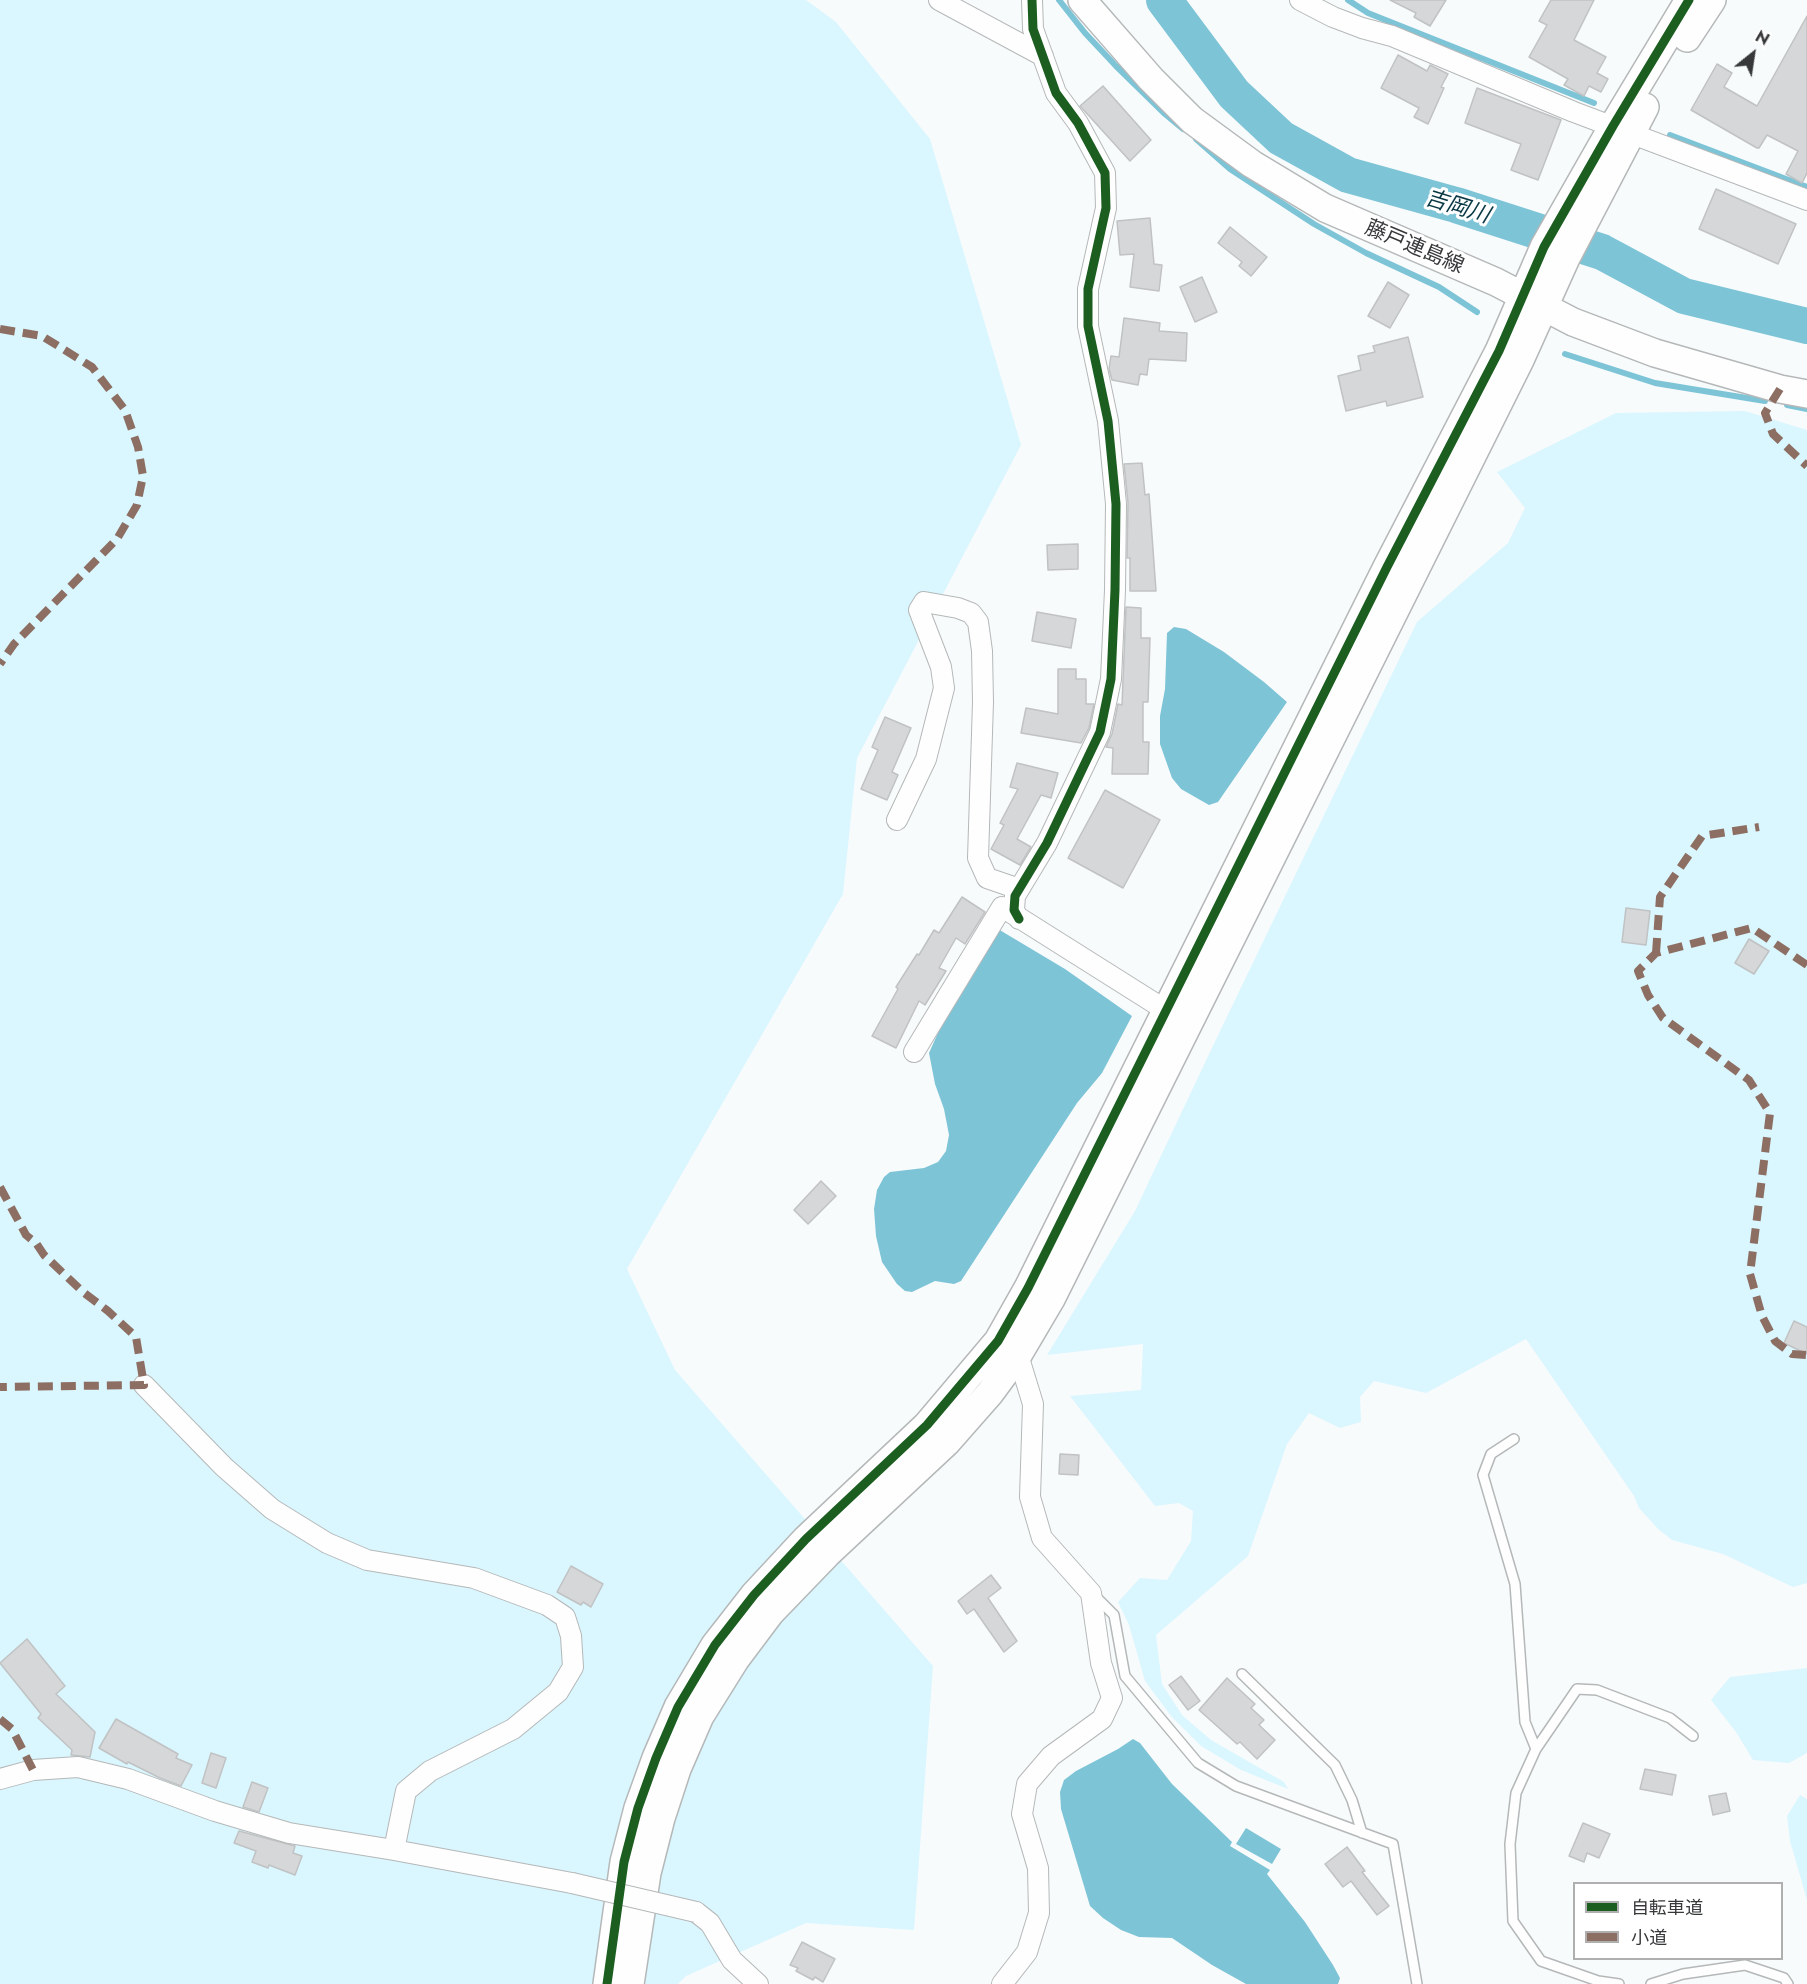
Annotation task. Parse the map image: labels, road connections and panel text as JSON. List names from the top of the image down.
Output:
{
  "streets": {
    "street": ["藤戸連島線"]
  },
  "water": ["吉岡川"],
  "legend": ["自転車道", "小道"],
  "north": "top right"
}
